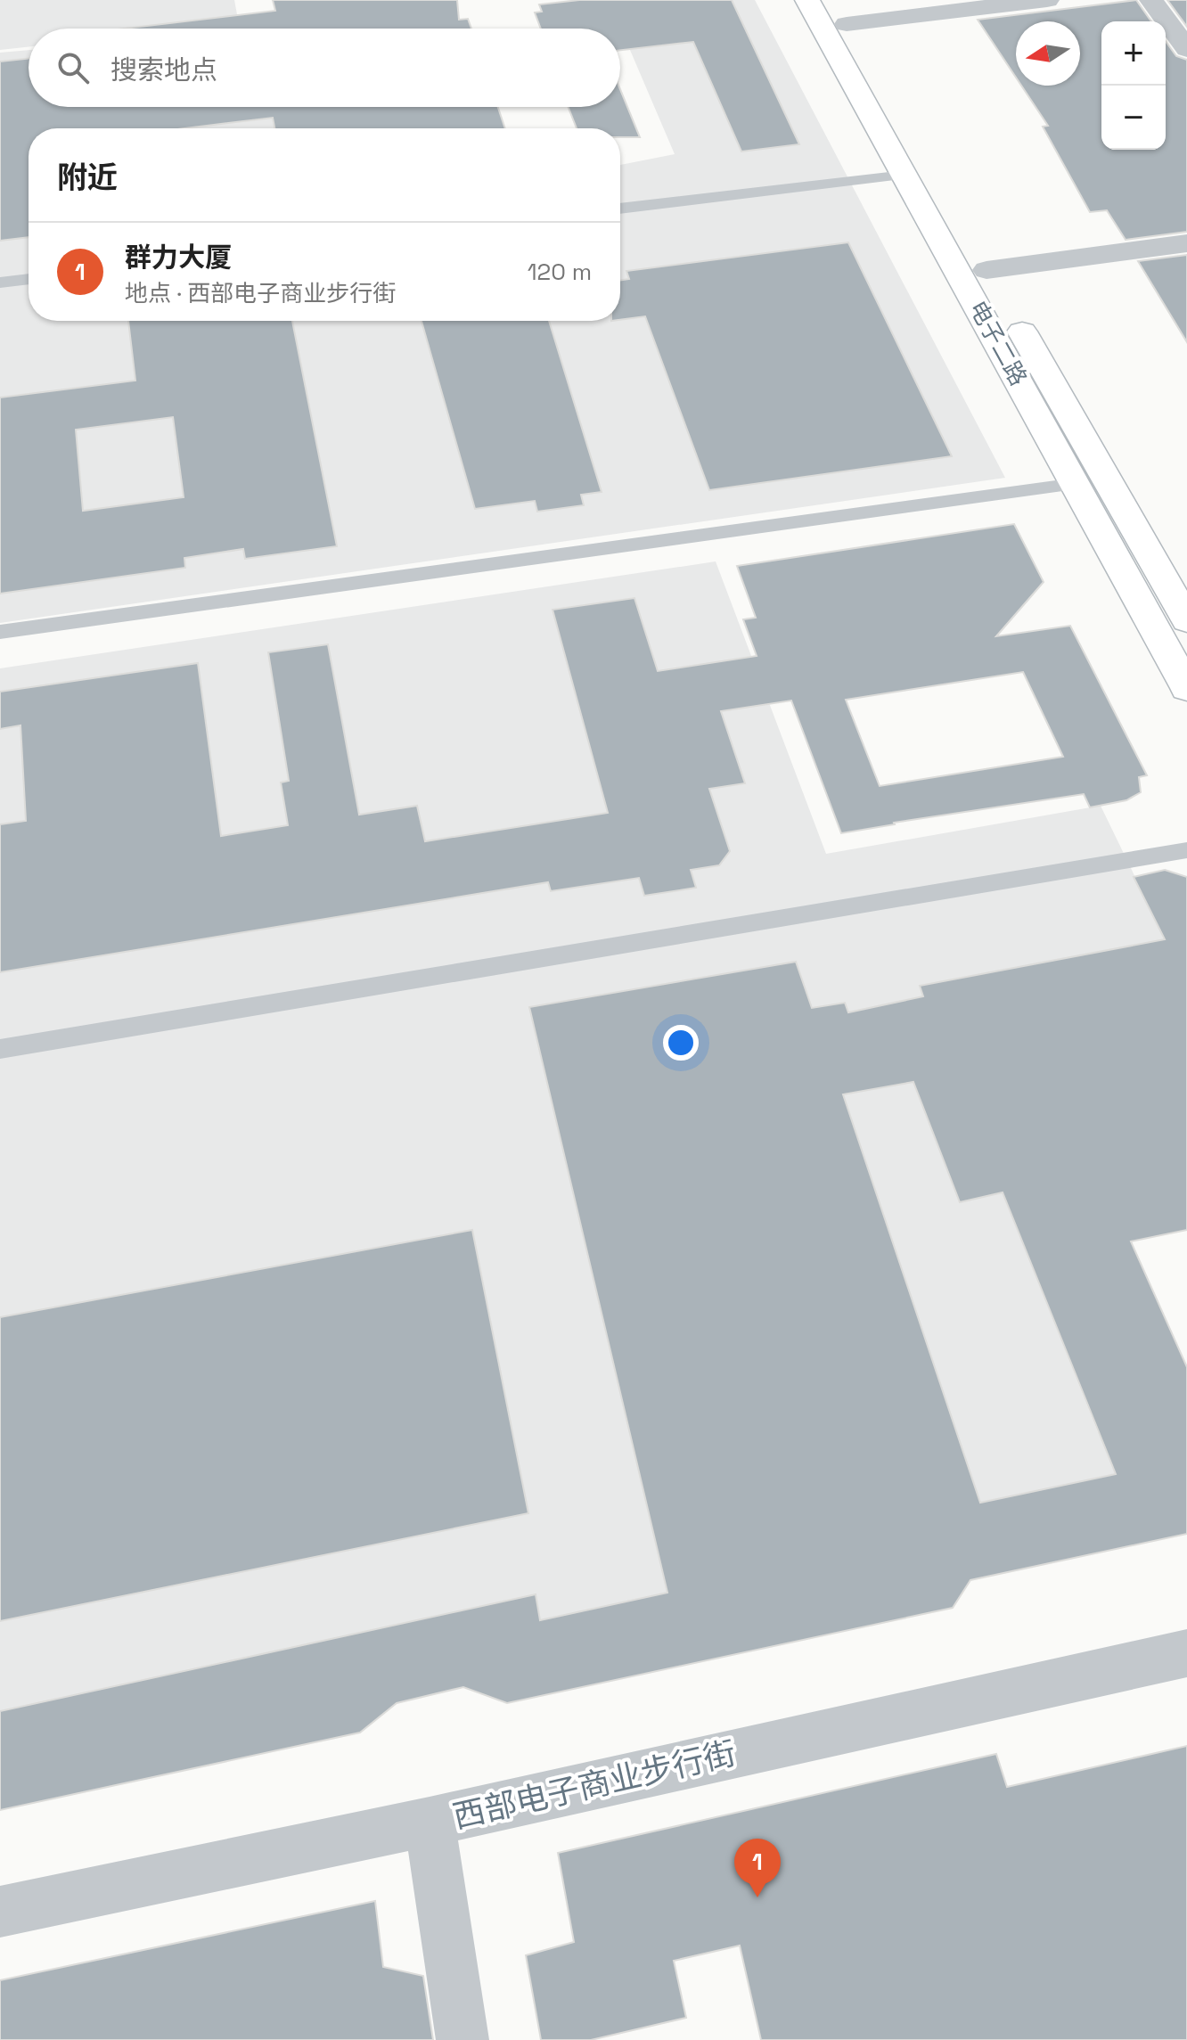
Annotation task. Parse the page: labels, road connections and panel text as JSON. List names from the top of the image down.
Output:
{
  "streets": {
    "main road": ["电子二路"],
    "street": ["西部电子商业步行街"]
  },
  "north": "left",
  "page": {
    "map_buttons": ["+", "−"],
    "search": "搜索地点",
    "heading": "附近",
    "list": [
      {
        "mark": "1",
        "name": "群力大厦",
        "note": "地点 · 西部电子商业步行街",
        "value": "120 m"
      }
    ],
    "pins": "1"
  }
}
